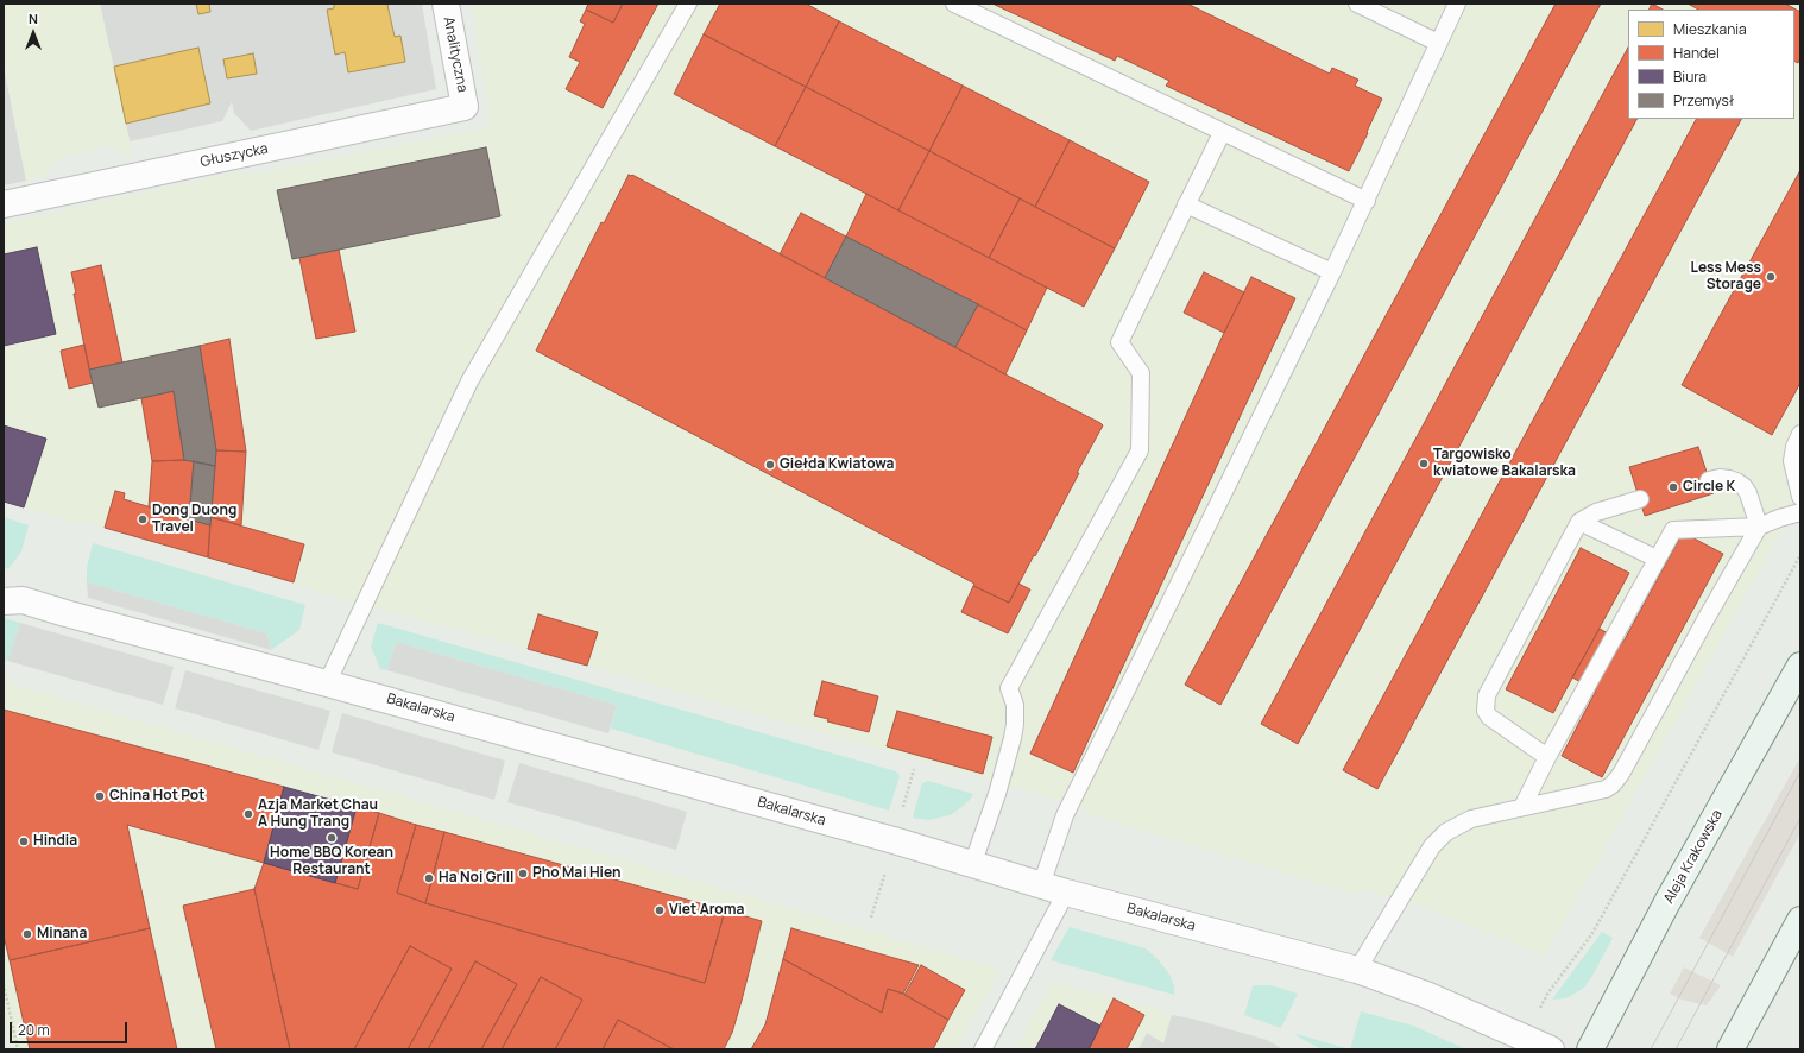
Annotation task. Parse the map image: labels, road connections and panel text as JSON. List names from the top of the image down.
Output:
{
  "streets": {
    "main road": ["Aleja Krakowska"],
    "street": ["Analityczna", "Głuszycka", "Bakalarska"]
  },
  "crossings": [
    ["Analityczna", "Głuszycka"]
  ],
  "places": [
    "Less Mess Storage",
    "Targowisko kwiatowe Bakalarska",
    "Giełda Kwiatowa",
    "Circle K",
    "Dong Duong Travel",
    "China Hot Pot",
    "Azja Market Chau A Hung Trang",
    "Home BBQ Korean Restaurant",
    "Hindia",
    "Pho Mai Hien",
    "Ha Noi Grill",
    "Viet Aroma",
    "Minana"
  ],
  "legend": [
    "Mieszkania",
    "Handel",
    "Biura",
    "Przemysł"
  ],
  "scale_bar": "20 m",
  "north": "top"
}
